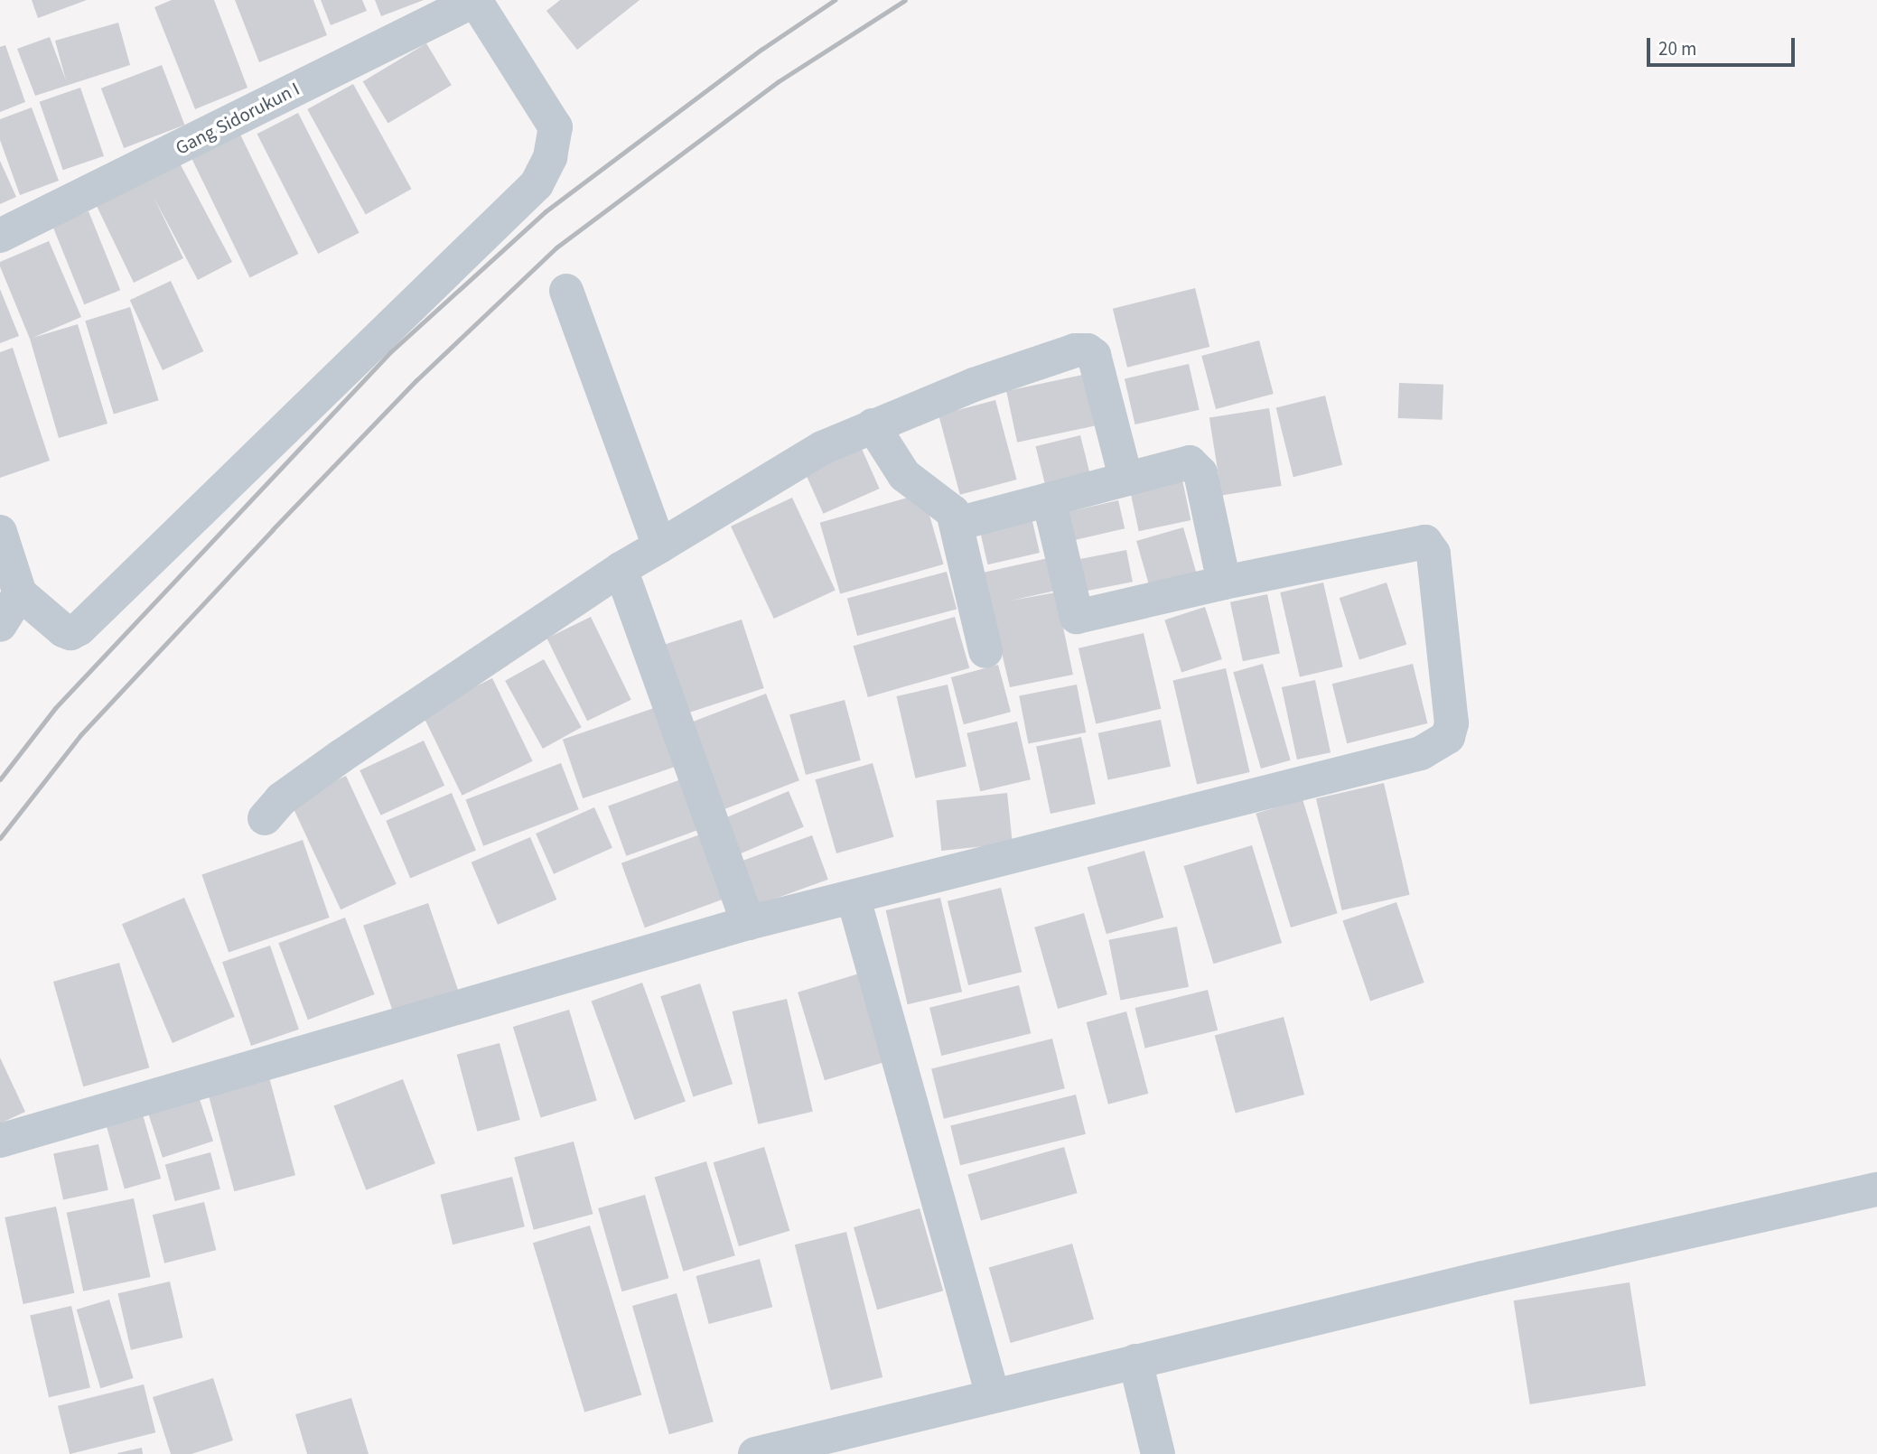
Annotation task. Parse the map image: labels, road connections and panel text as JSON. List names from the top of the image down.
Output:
{
  "streets": {
    "street": ["Gang Sidorukun I"]
  },
  "scale_bar": "20 m"
}
